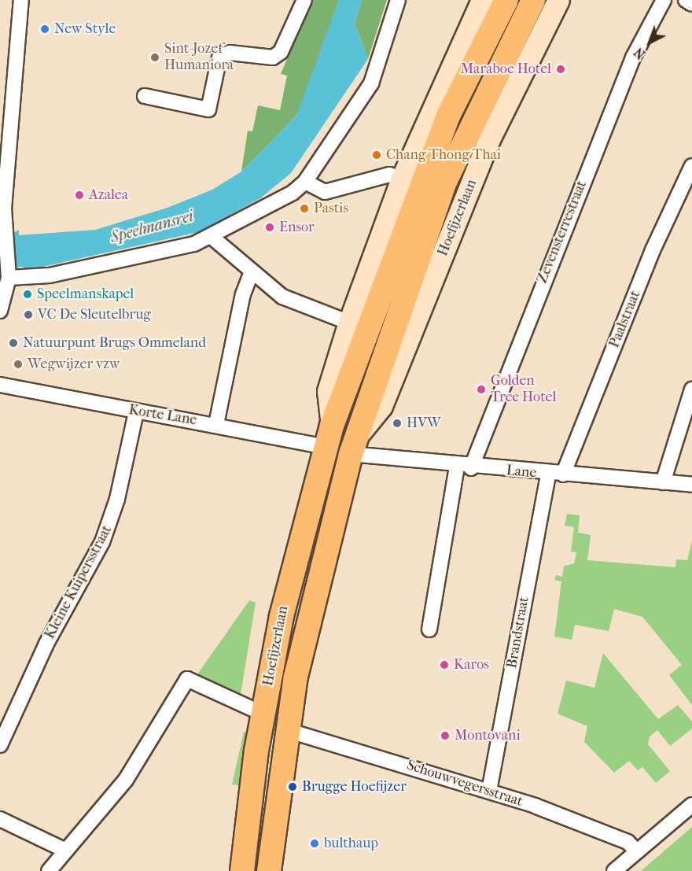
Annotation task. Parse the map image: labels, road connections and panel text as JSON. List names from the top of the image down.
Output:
{
  "streets": {
    "main road": ["Hoefijzerlaan"],
    "street": [
      "Zevensterrestraat",
      "Paalstraat",
      "Korte Lane",
      "Lane",
      "Kleine Kuipersstraat",
      "Brandstraat",
      "Schouwvegersstraat"
    ]
  },
  "crossings": [
    ["Hoefijzerlaan", "Korte Lane"],
    ["Hoefijzerlaan", "Lane"],
    ["Hoefijzerlaan", "Schouwvegersstraat"],
    ["Zevensterrestraat", "Lane"],
    ["Paalstraat", "Lane"],
    ["Korte Lane", "Kleine Kuipersstraat"],
    ["Lane", "Brandstraat"],
    ["Brandstraat", "Schouwvegersstraat"]
  ],
  "water": ["Speelmansrei"],
  "places": [
    "New Style",
    "Sint-Jozef Humaniora",
    "Maraboe Hotel",
    "Chang Thong Thai",
    "Azalea",
    "Pastis",
    "Ensor",
    "Speelmanskapel",
    "VC De Sleutelbrug",
    "Natuurpunt Brugs Ommeland",
    "Wegwijzer vzw",
    "Golden Tree Hotel",
    "HVW",
    "Karos",
    "Montovani",
    "Brugge Hoefijzer",
    "bulthaup"
  ],
  "north": "bottom left"
}
